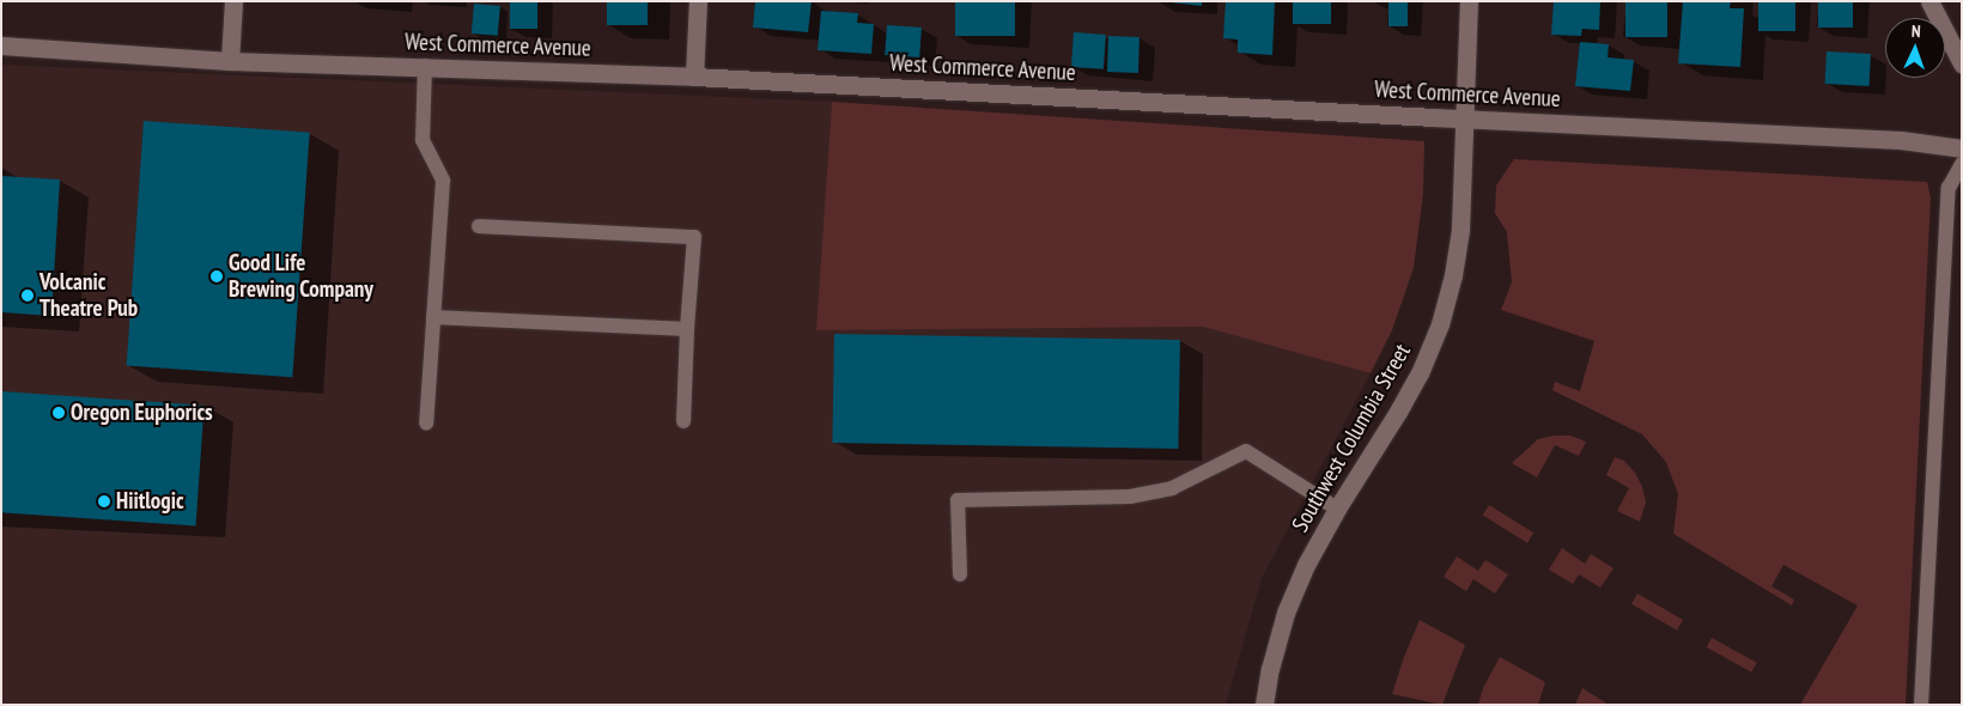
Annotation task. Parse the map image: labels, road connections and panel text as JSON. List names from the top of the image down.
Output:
{
  "streets": {
    "street": ["West Commerce Avenue", "Southwest Columbia Street"]
  },
  "crossings": [
    ["West Commerce Avenue", "Southwest Columbia Street"]
  ],
  "places": [
    "Good Life Brewing Company",
    "Volcanic Theatre Pub",
    "Oregon Euphorics",
    "Hiitlogic"
  ],
  "north": "top"
}
